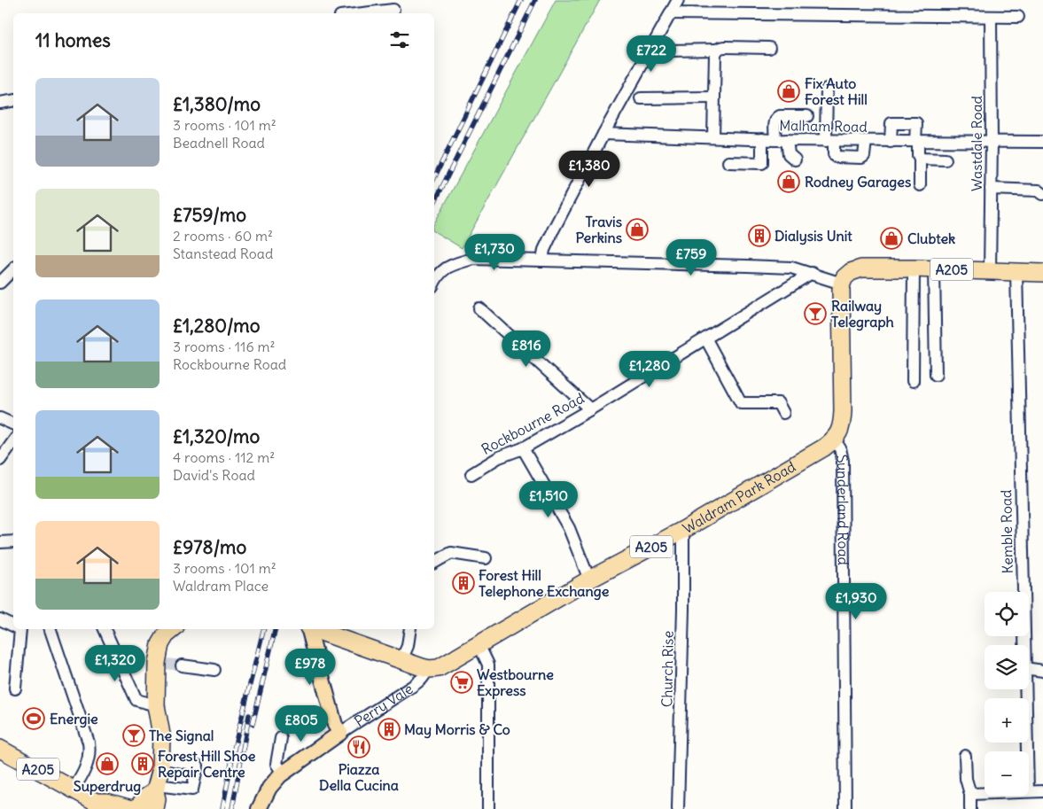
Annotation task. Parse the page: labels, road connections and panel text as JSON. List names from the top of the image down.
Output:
{
  "streets": {
    "highway": ["A205", "Waldram Park Road", "Sunderland Road"],
    "main road": ["Perry Vale"],
    "street": [
      "Malham Road",
      "Wastdale Road",
      "Rockbourne Road",
      "Kemble Road",
      "Church Rise"
    ]
  },
  "crossings": [
    ["Malham Road", "Wastdale Road"],
    ["Wastdale Road", "A205"],
    ["A205", "Sunderland Road"],
    ["A205", "Kemble Road"],
    ["Waldram Park Road", "Sunderland Road"],
    ["Waldram Park Road", "Church Rise"],
    ["Waldram Park Road", "Perry Vale"]
  ],
  "places": {
    "shop": [
      "Fix Auto Forest Hill",
      "Rodney Garages",
      "Travis Perkins",
      "Clubtek",
      "Superdrug"
    ],
    "building": [
      "Dialysis Unit",
      "Forest Hill Telephone Exchange",
      "May Morris & Co",
      "Forest Hill Shoe Repair Centre"
    ],
    "bar": ["Railway Telegraph", "The Signal"],
    "supermarket": ["Westbourne Express"],
    "sports": ["Energie"],
    "restaurant": ["Piazza Della Cucina"]
  },
  "page": {
    "heading": "11 homes",
    "price": [
      "£722",
      "£1,380",
      "£1,730",
      "£759",
      "£816",
      "£1,280",
      "£1,510",
      "£1,930",
      "£1,320",
      "£978",
      "£805"
    ],
    "list": [
      {
        "name": "£1,380/mo",
        "note": "3 rooms · 101 m² · Beadnell Road"
      },
      {
        "name": "£759/mo",
        "note": "2 rooms · 60 m² · Stanstead Road"
      },
      {
        "name": "£1,280/mo",
        "note": "3 rooms · 116 m² · Rockbourne Road"
      },
      {
        "name": "£1,320/mo",
        "note": "4 rooms · 112 m² · David's Road"
      },
      {
        "name": "£978/mo",
        "note": "3 rooms · 101 m² · Waldram Place"
      }
    ],
    "map_buttons": ["+", "−"]
  }
}
